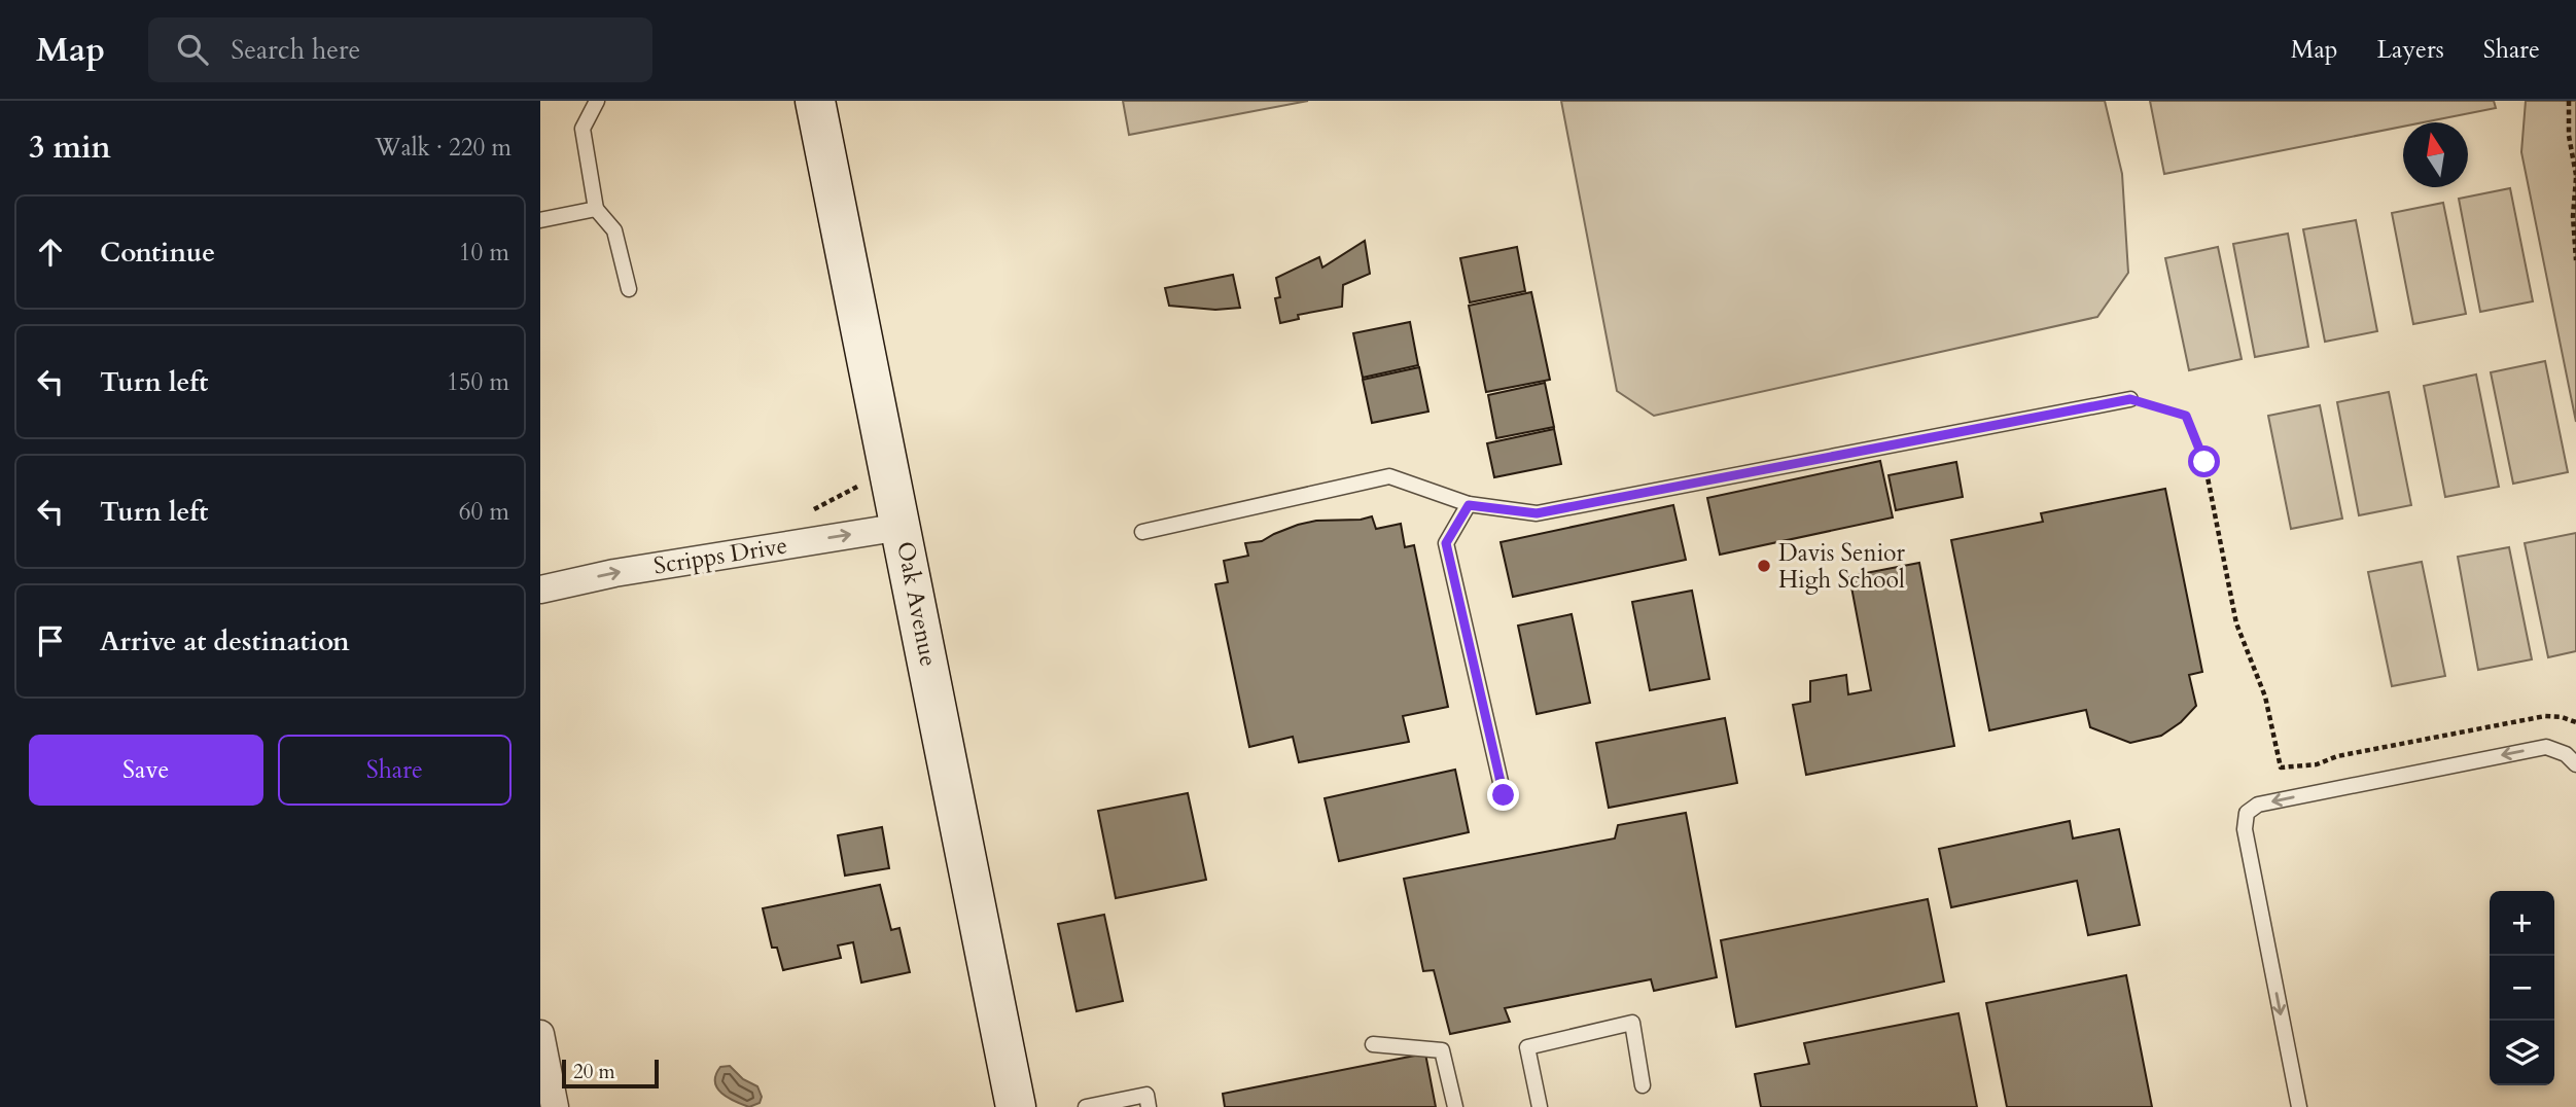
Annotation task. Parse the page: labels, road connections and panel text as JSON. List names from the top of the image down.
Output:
{
  "streets": {
    "street": ["Scripps Drive", "Oak Avenue"]
  },
  "crossings": [
    ["Scripps Drive", "Oak Avenue"]
  ],
  "one_way": ["Scripps Drive"],
  "places": ["Davis Senior High School"],
  "scale_bar": "20 m",
  "north": "top",
  "page": {
    "header": "Map",
    "search": "Search here",
    "nav": ["Map", "Layers", "Share"],
    "heading": ["3 min", "Walk · 220 m"],
    "list": [
      ["Continue", "10 m"],
      ["Turn left", "150 m"],
      ["Turn left", "60 m"],
      "Arrive at destination"
    ],
    "buttons": ["Save", "Share"],
    "map_buttons": ["+", "−"],
    "scale": "20 m"
  }
}
